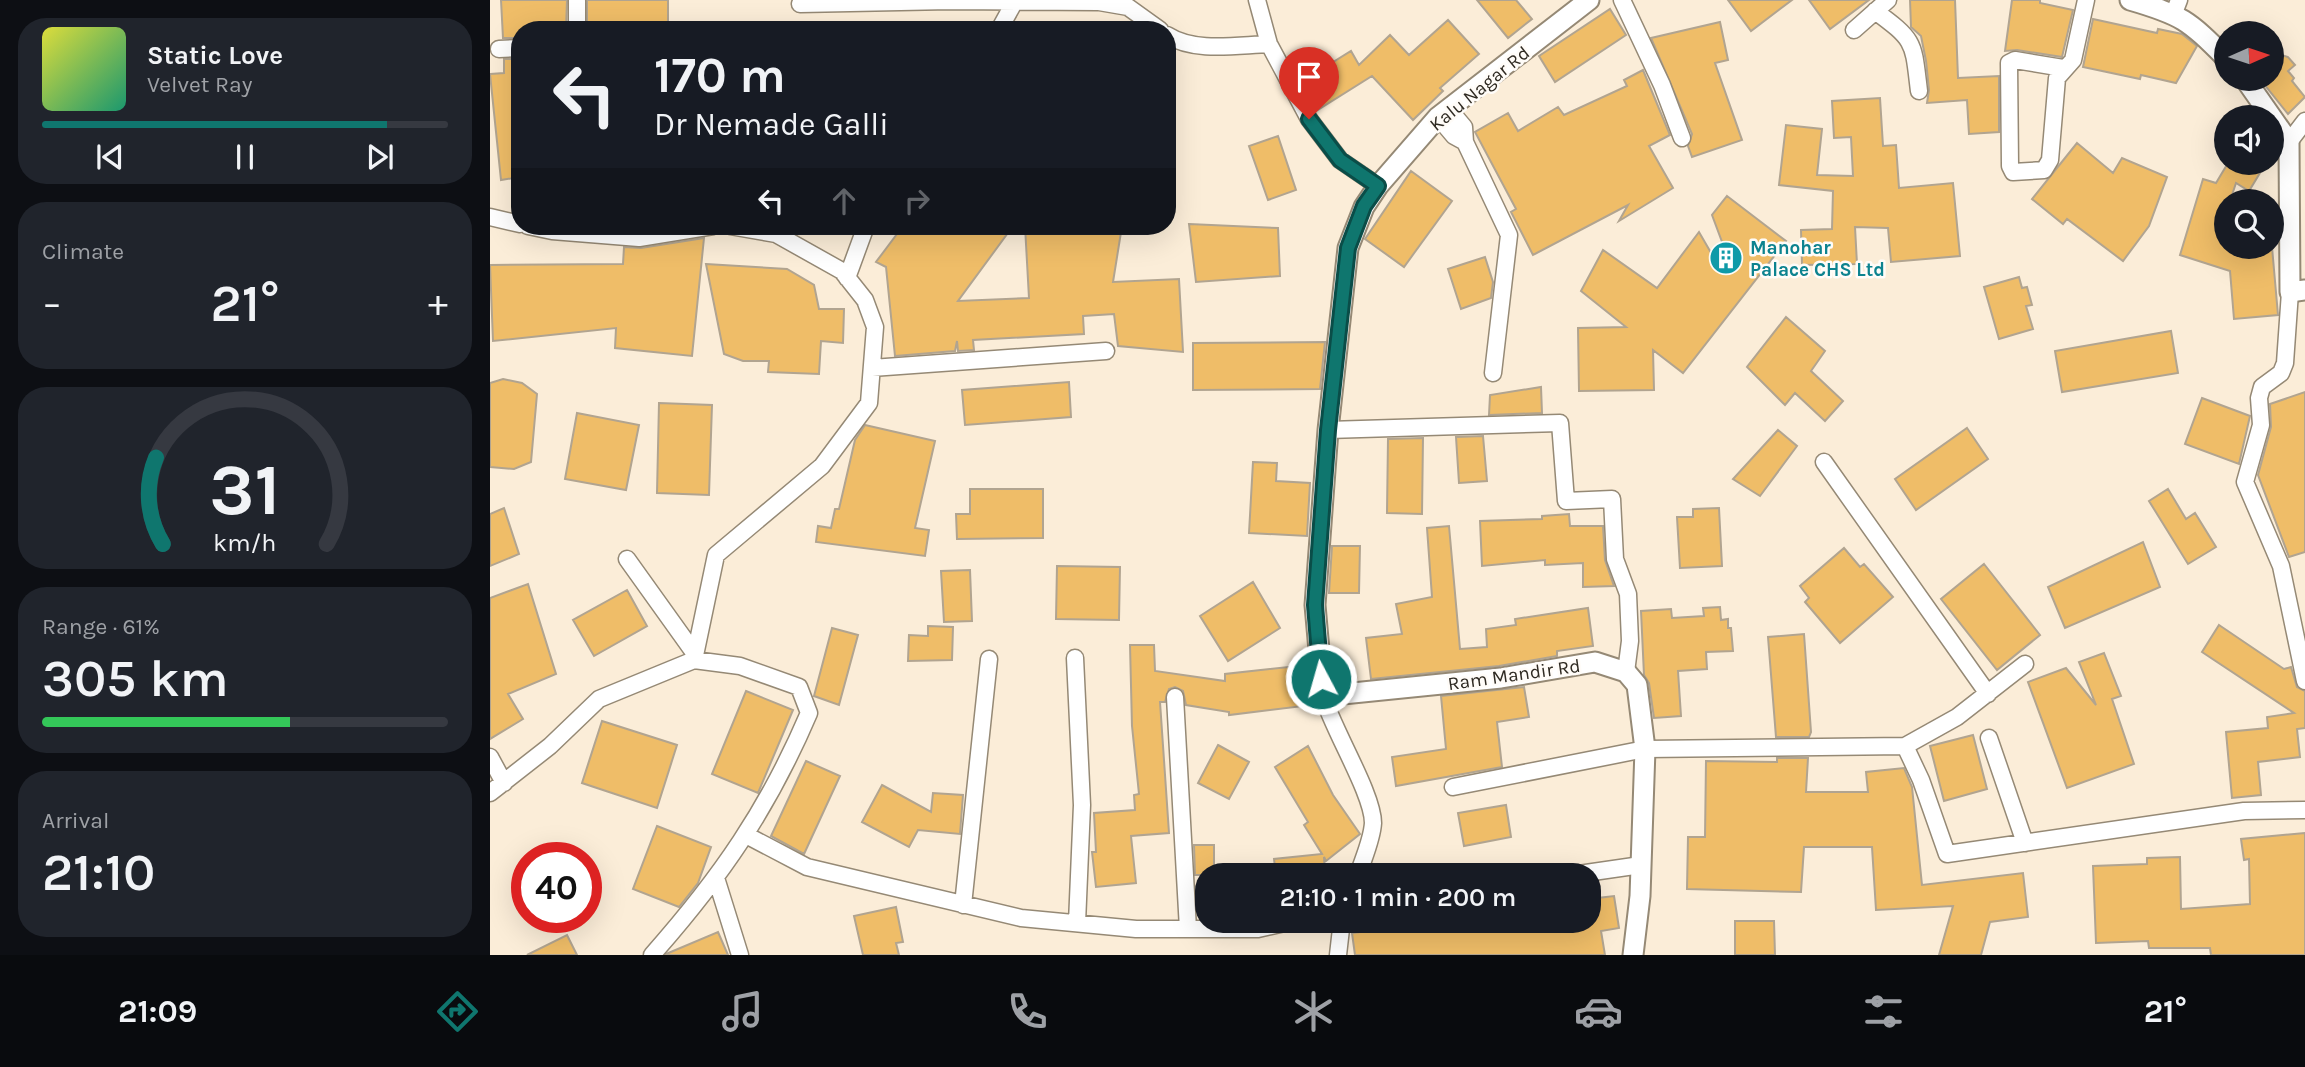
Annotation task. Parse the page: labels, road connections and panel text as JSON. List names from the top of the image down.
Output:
{
  "streets": {
    "street": ["Kalu Nagar Rd", "Ram Mandir Rd"]
  },
  "crossings": [
    ["Kalu Nagar Rd", "Ram Mandir Rd"]
  ],
  "places": {
    "building": ["Manohar Palace CHS Ltd"]
  },
  "north": "right",
  "page": {
    "turn": ["170 m", "Dr Nemade Galli"],
    "song": ["Static Love", "Velvet Ray"],
    "tile": [
      "Climate",
      ["Range · 61%", "305 km"],
      ["Arrival", "21:10"]
    ],
    "heat": ["−", "21°", "+"],
    "limit": "40",
    "trip": "21:10 · 1 min · 200 m",
    "tabs": ["21:09", "21°"],
    "gauge": ["31", "km/h"]
  }
}
